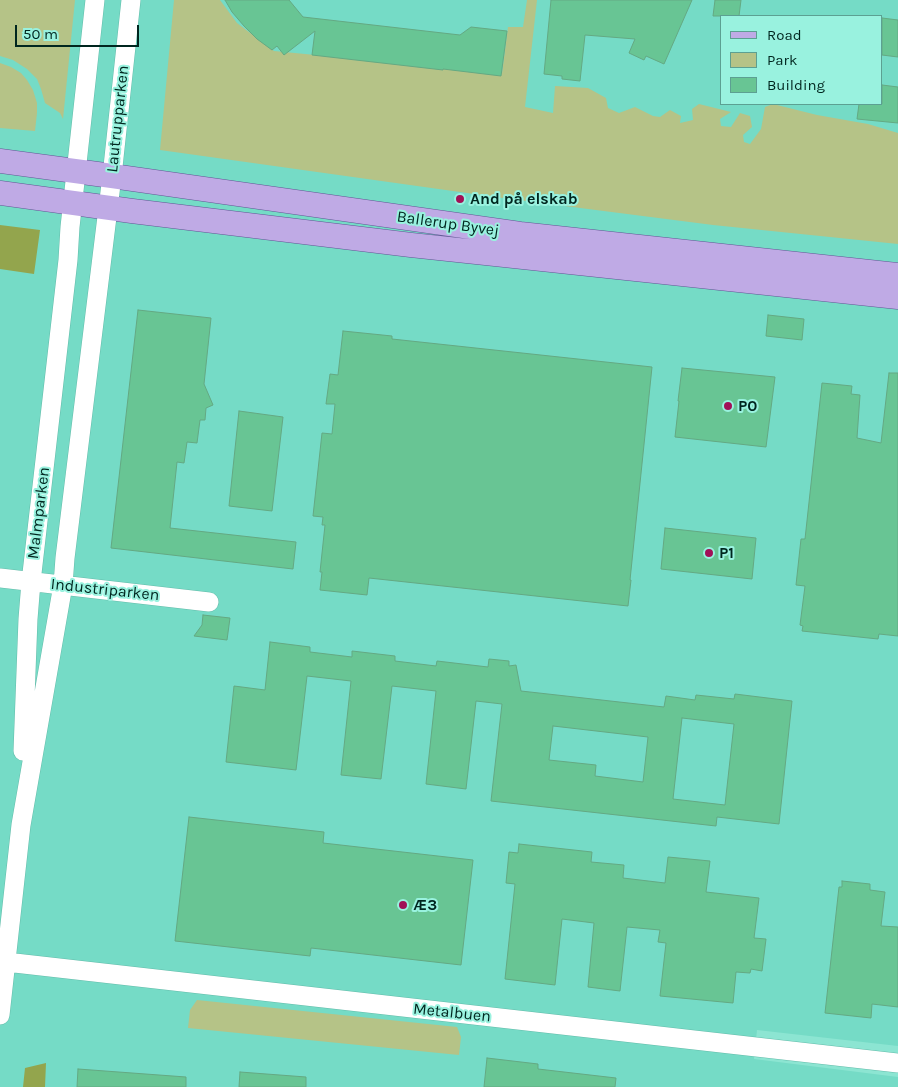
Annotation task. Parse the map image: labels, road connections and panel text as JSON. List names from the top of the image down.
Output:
{
  "streets": {
    "main road": ["Ballerup Byvej"],
    "street": [
      "Lautrupparken",
      "Malmparken",
      "Industriparken",
      "Metalbuen"
    ]
  },
  "crossings": [
    ["Lautrupparken", "Ballerup Byvej"],
    ["Lautrupparken", "Malmparken"],
    ["Ballerup Byvej", "Malmparken"],
    ["Malmparken", "Industriparken"],
    ["Malmparken", "Metalbuen"]
  ],
  "places": [
    "And på elskab",
    "P0",
    "P1",
    "Æ3"
  ],
  "legend": ["Road", "Park", "Building"],
  "scale_bar": "50 m"
}
